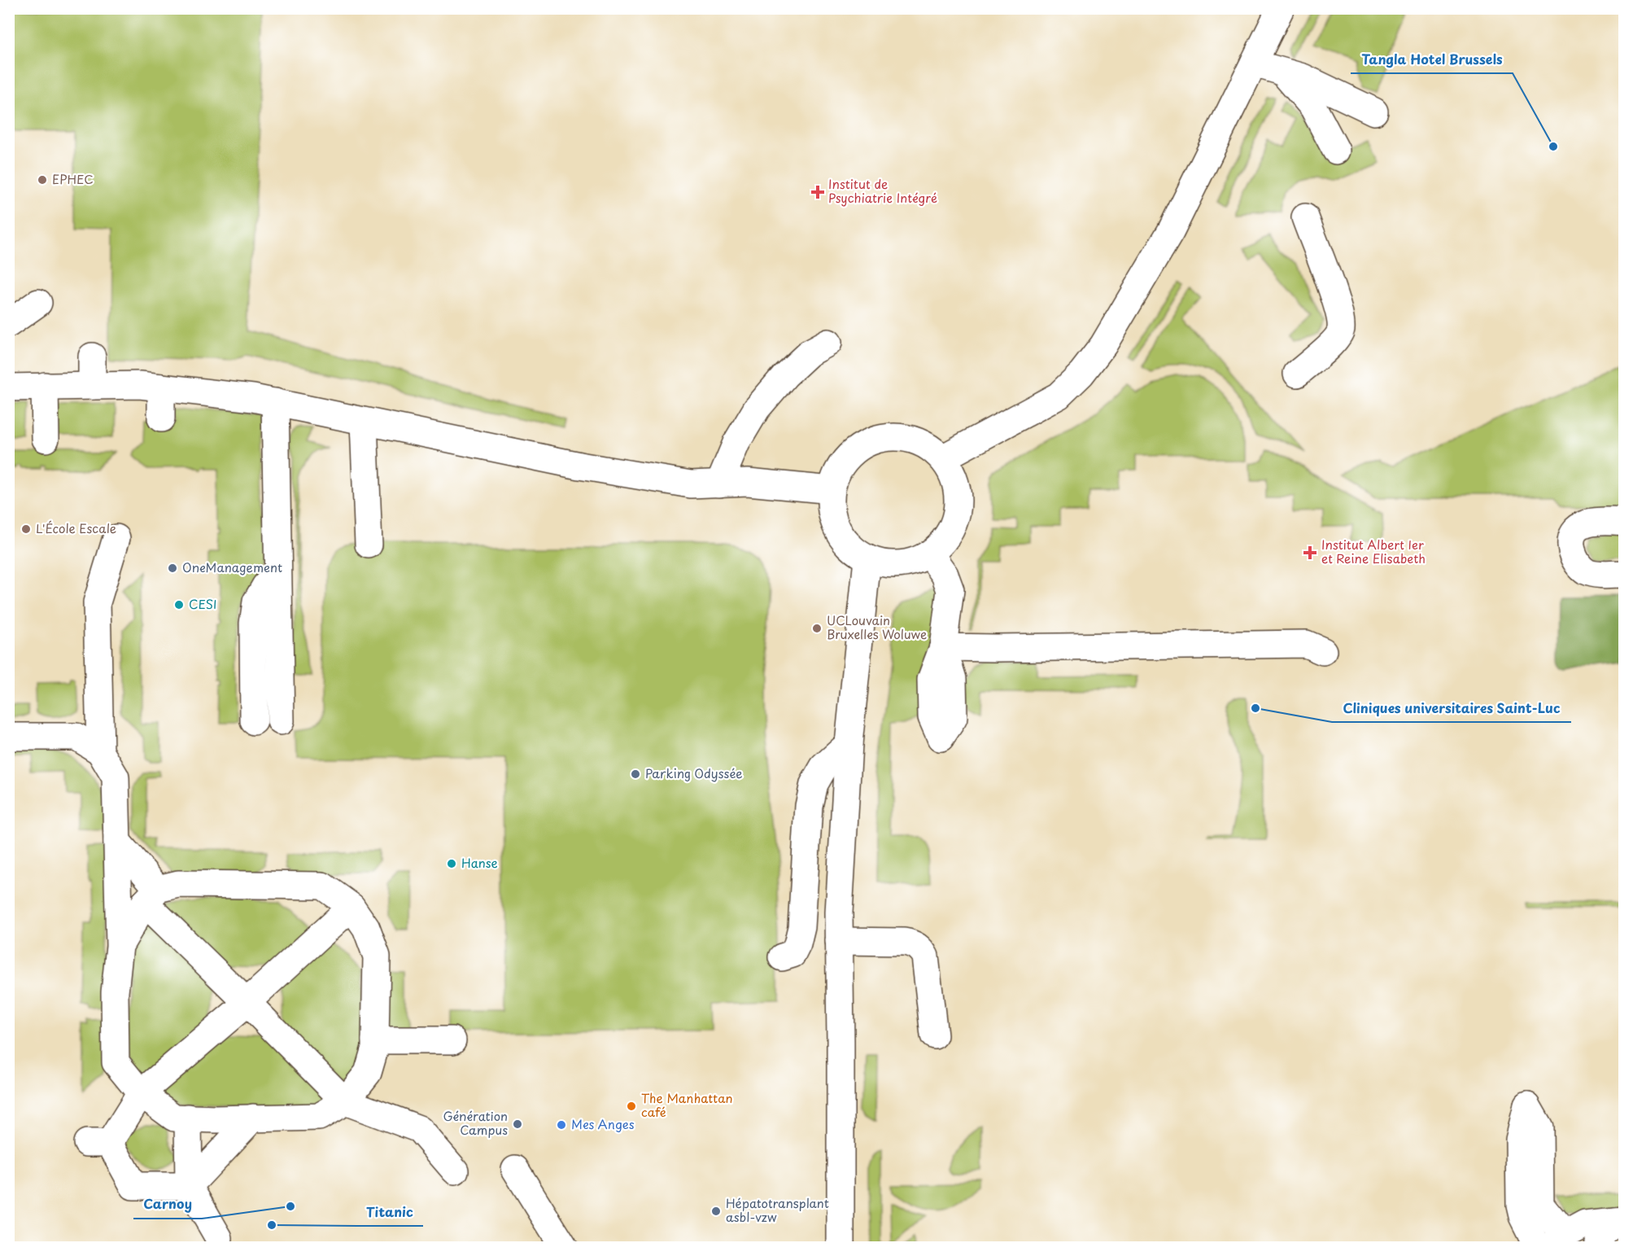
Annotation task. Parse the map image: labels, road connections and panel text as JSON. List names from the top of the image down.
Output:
{
  "places": {
    "other": [
      "Tangla Hotel Brussels",
      "EPHEC",
      "L'École Escale",
      "OneManagement",
      "CESI",
      "UCLouvain Bruxelles Woluwe",
      "Cliniques universitaires Saint-Luc",
      "Parking Odyssée",
      "Hanse",
      "The Manhattan café",
      "Génération Campus",
      "Mes Anges",
      "Carnoy",
      "Hépatotransplant asbl-vzw",
      "Titanic"
    ],
    "health": ["Institut de Psychiatrie Intégré", "Institut Albert Ier et Reine Elisabeth"]
  }
}
